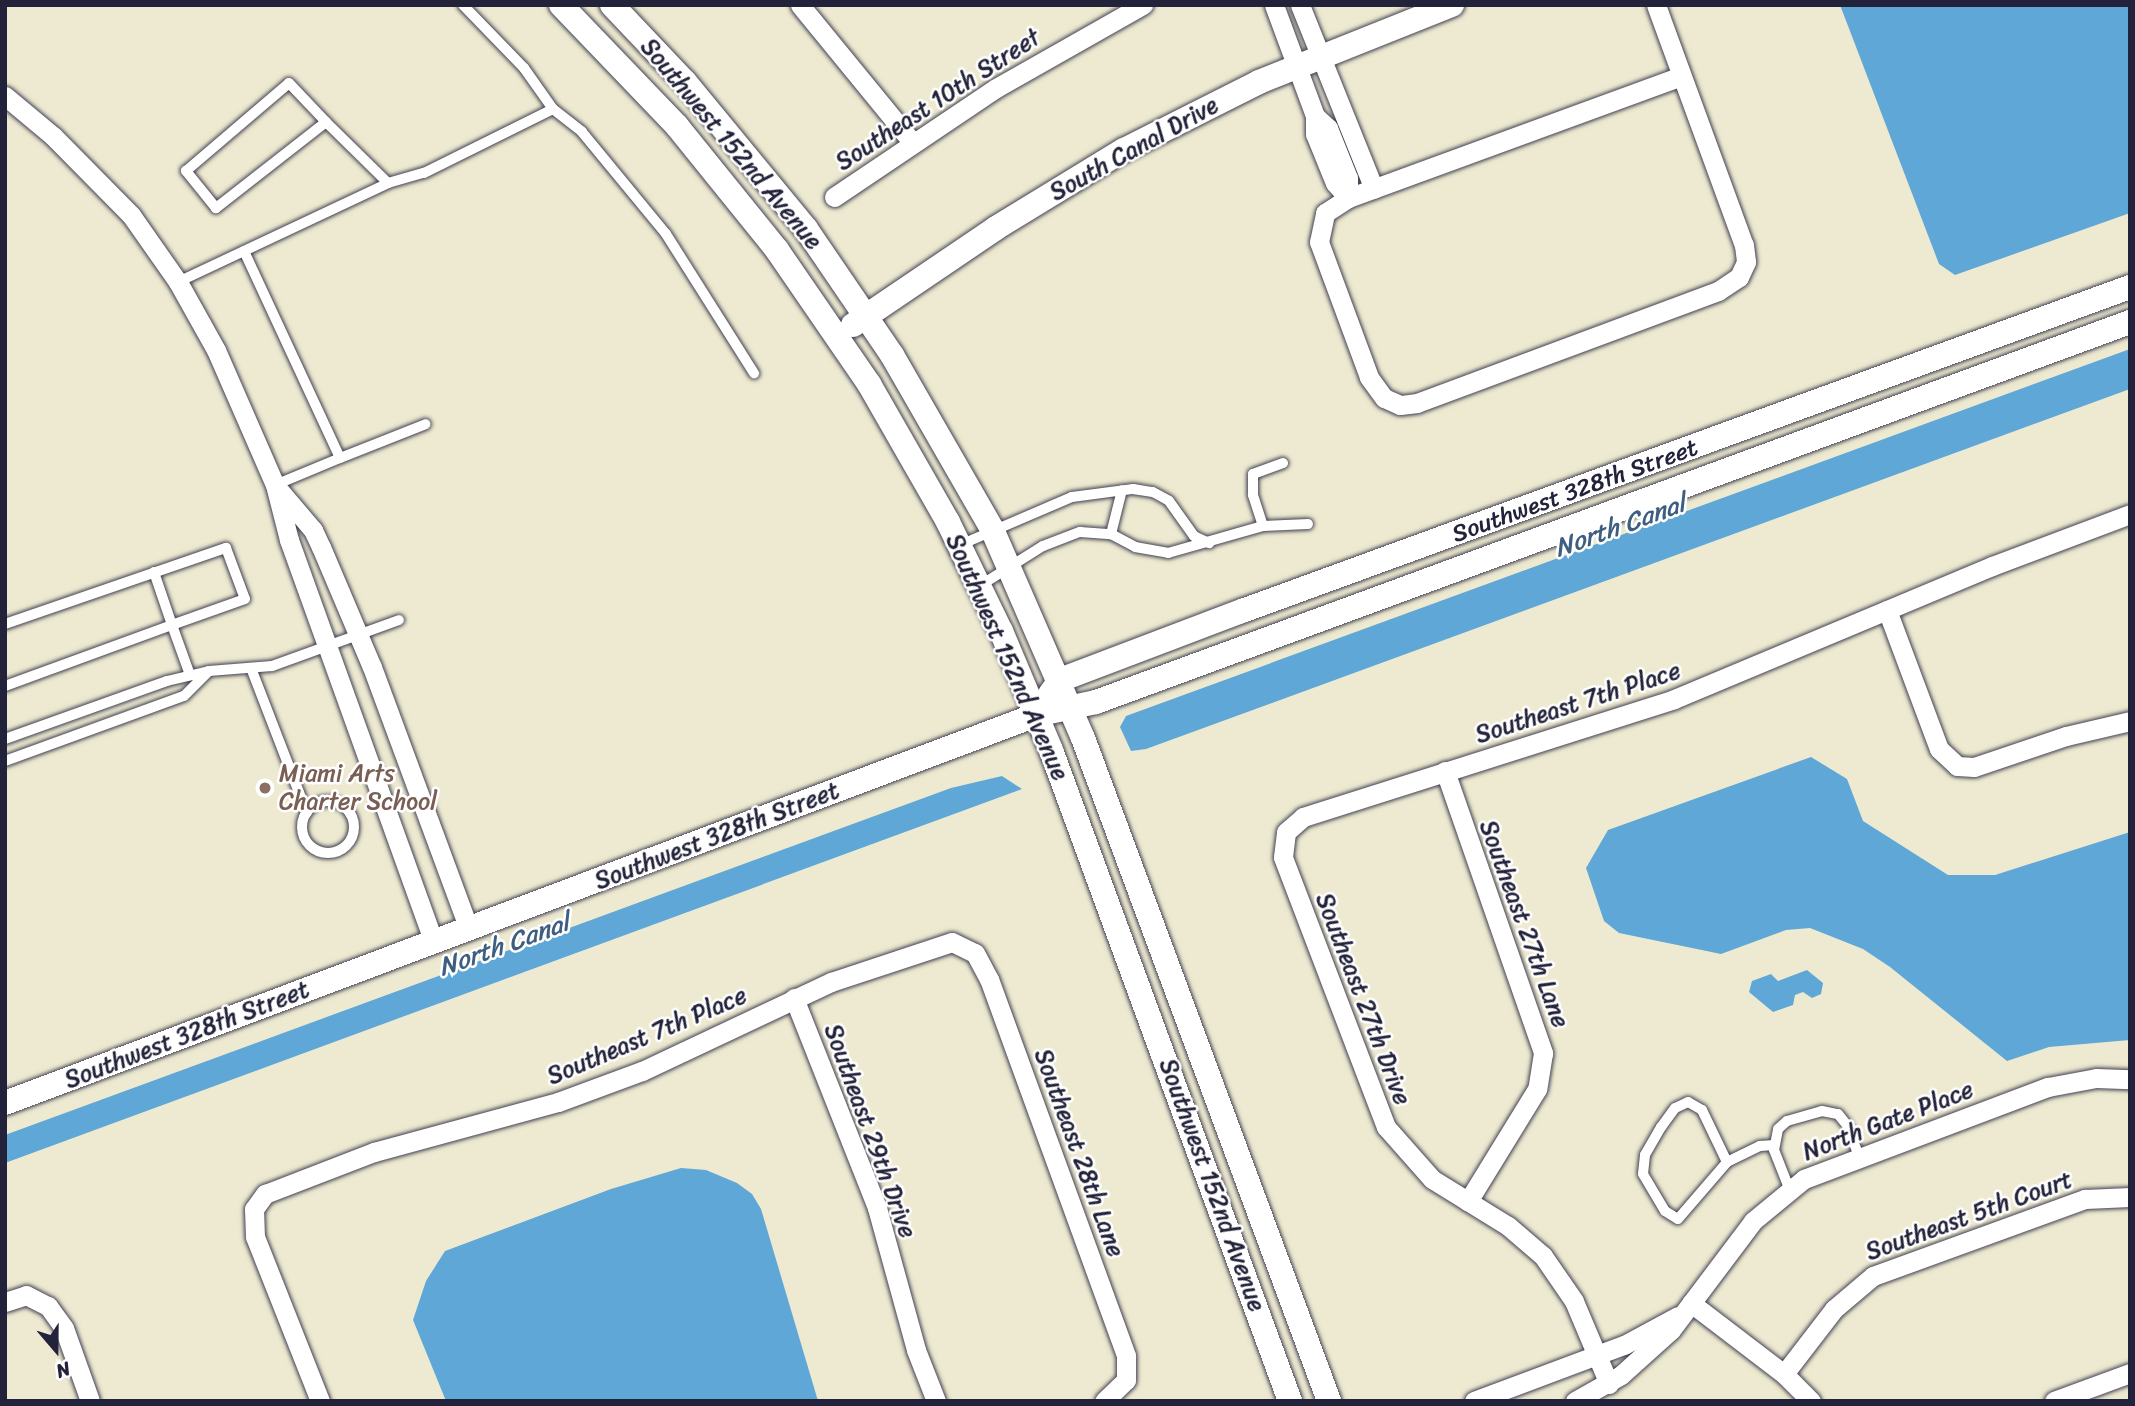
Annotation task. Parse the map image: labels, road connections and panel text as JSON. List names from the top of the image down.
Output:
{
  "streets": {
    "street": [
      "Southeast 10th Street",
      "Southwest 152nd Avenue",
      "South Canal Drive",
      "Southwest 328th Street",
      "Southeast 7th Place",
      "Southeast 27th Lane",
      "Southeast 27th Drive",
      "North Gate Place",
      "Southeast 29th Drive",
      "Southeast 28th Lane",
      "Southeast 5th Court"
    ]
  },
  "crossings": [
    ["Southwest 152nd Avenue", "South Canal Drive"],
    ["Southwest 152nd Avenue", "Southwest 328th Street"],
    ["Southeast 7th Place", "Southeast 27th Lane"],
    ["Southeast 7th Place", "Southeast 27th Drive"],
    ["Southeast 7th Place", "Southeast 29th Drive"],
    ["Southeast 7th Place", "Southeast 28th Lane"],
    ["Southeast 27th Lane", "Southeast 27th Drive"],
    ["Southeast 27th Drive", "North Gate Place"]
  ],
  "water": ["North Canal"],
  "places": ["Miami Arts Charter School"],
  "north": "bottom"
}
